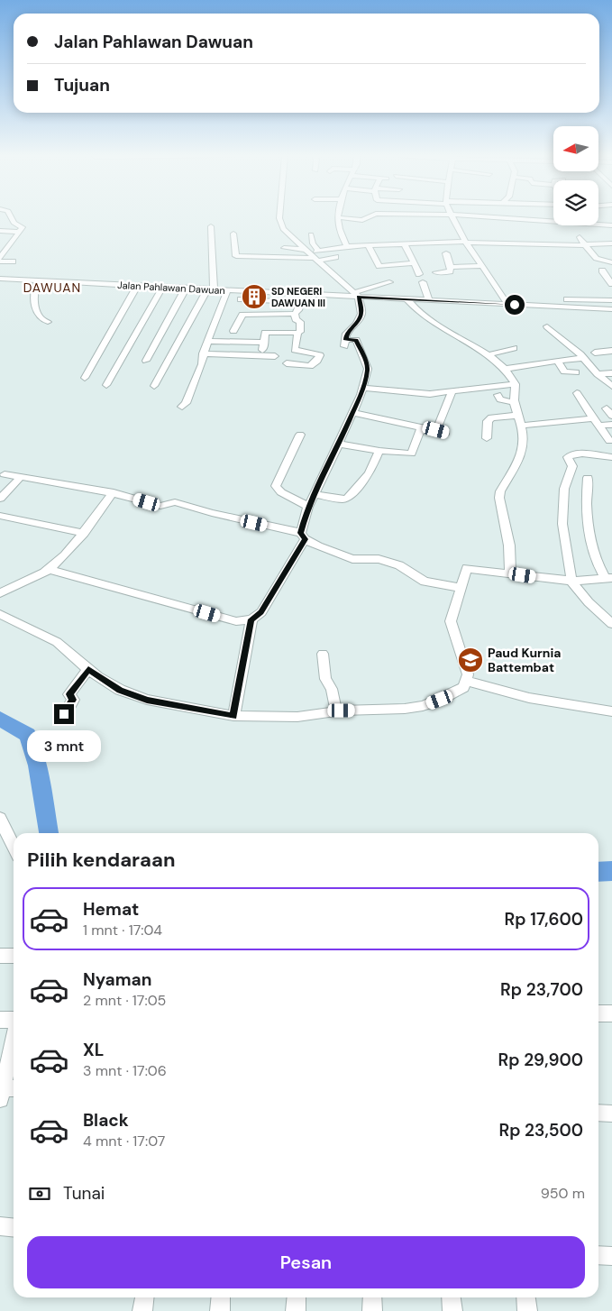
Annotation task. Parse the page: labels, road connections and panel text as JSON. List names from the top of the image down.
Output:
{
  "streets": {
    "street": ["Jalan Pahlawan Dawuan"]
  },
  "districts": ["DAWUAN"],
  "places": {
    "building": ["SD NEGERI DAWUAN III"],
    "school or university": ["Paud Kurnia Battembat"]
  },
  "north": "left",
  "page": {
    "banner": ["Jalan Pahlawan Dawuan", "Tujuan"],
    "bubble": "3 mnt",
    "heading": "Pilih kendaraan",
    "list": [
      {
        "name": "Hemat",
        "note": "1 mnt · 17:04",
        "value": "Rp 17,600"
      },
      {
        "name": "Nyaman",
        "note": "2 mnt · 17:05",
        "value": "Rp 23,700"
      },
      {
        "name": "XL",
        "note": "3 mnt · 17:06",
        "value": "Rp 29,900"
      },
      {
        "name": "Black",
        "note": "4 mnt · 17:07",
        "value": "Rp 23,500"
      }
    ],
    "pay": ["Tunai", "950 m"],
    "buttons": "Pesan"
  }
}
